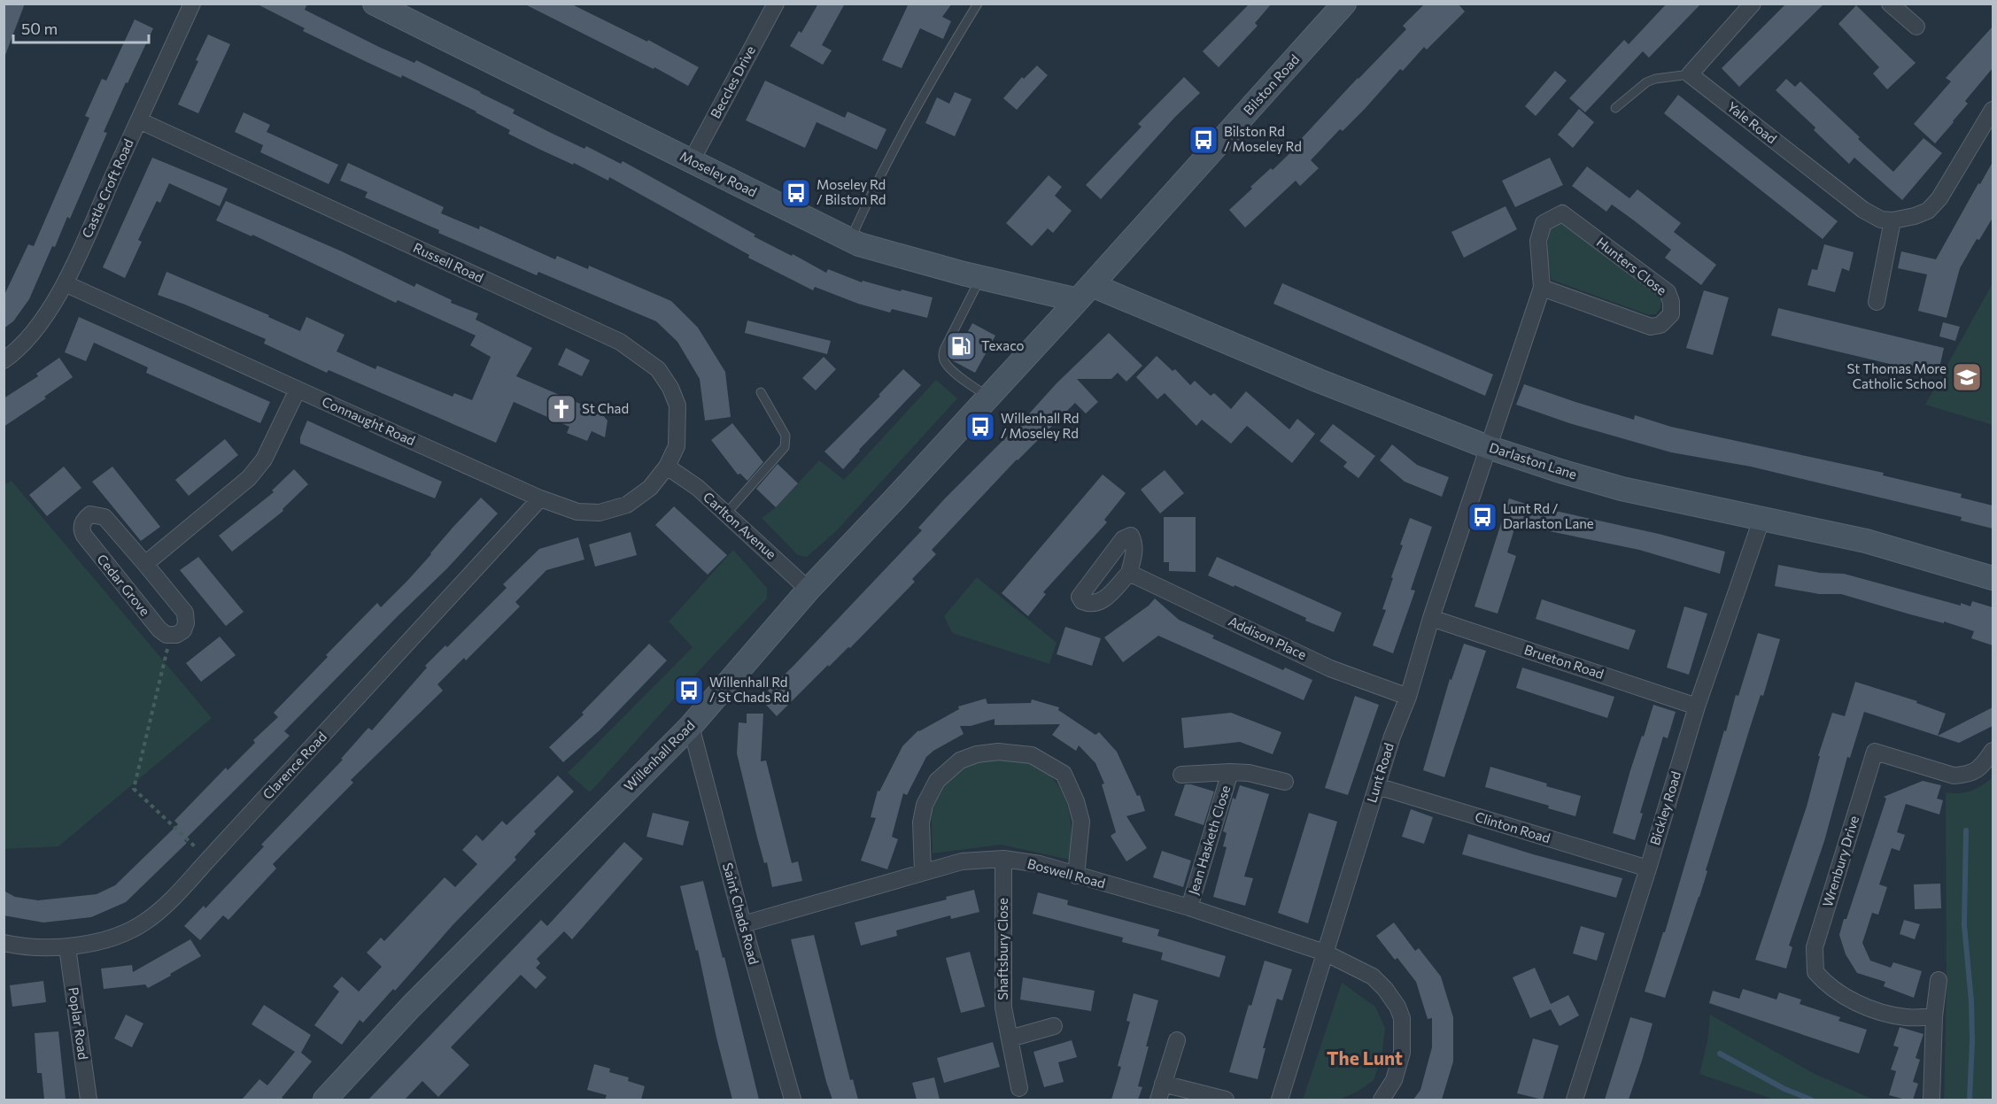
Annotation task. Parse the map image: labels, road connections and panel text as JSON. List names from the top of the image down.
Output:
{
  "streets": {
    "street": [
      "Beccles Drive",
      "Bilston Road",
      "Yale Road",
      "Moseley Road",
      "Castle Croft Road",
      "Russell Road",
      "Hunters Close",
      "Connaught Road",
      "Darlaston Lane",
      "Carlton Avenue",
      "Cedar Grove",
      "Addison Place",
      "Brueton Road",
      "Willenhall Road",
      "Clarence Road",
      "Lunt Road",
      "Bickley Road",
      "Clinton Road",
      "Jean Hasketh Close",
      "Wrenbury Drive",
      "Boswell Road",
      "Saint Chads Road",
      "Shaftsbury Close",
      "Poplar Road"
    ]
  },
  "crossings": [
    ["Beccles Drive", "Moseley Road"],
    ["Bilston Road", "Moseley Road"],
    ["Bilston Road", "Darlaston Lane"],
    ["Bilston Road", "Willenhall Road"],
    ["Moseley Road", "Darlaston Lane"],
    ["Moseley Road", "Willenhall Road"],
    ["Castle Croft Road", "Russell Road"],
    ["Castle Croft Road", "Connaught Road"],
    ["Russell Road", "Connaught Road"],
    ["Russell Road", "Carlton Avenue"],
    ["Hunters Close", "Darlaston Lane"],
    ["Hunters Close", "Lunt Road"],
    ["Connaught Road", "Carlton Avenue"],
    ["Connaught Road", "Clarence Road"],
    ["Darlaston Lane", "Willenhall Road"],
    ["Darlaston Lane", "Lunt Road"],
    ["Darlaston Lane", "Bickley Road"],
    ["Carlton Avenue", "Willenhall Road"],
    ["Addison Place", "Lunt Road"],
    ["Brueton Road", "Lunt Road"],
    ["Brueton Road", "Bickley Road"],
    ["Willenhall Road", "Saint Chads Road"],
    ["Clarence Road", "Poplar Road"],
    ["Lunt Road", "Clinton Road"],
    ["Lunt Road", "Boswell Road"],
    ["Bickley Road", "Clinton Road"],
    ["Jean Hasketh Close", "Boswell Road"],
    ["Boswell Road", "Saint Chads Road"],
    ["Boswell Road", "Shaftsbury Close"]
  ],
  "districts": ["The Lunt"],
  "places": {
    "bus stop": [
      "Bilston Rd / Moseley Rd",
      "Moseley Rd / Bilston Rd",
      "Willenhall Rd / Moseley Rd",
      "Lunt Rd / Darlaston Lane",
      "Willenhall Rd / St Chads Rd"
    ],
    "fuel station": ["Texaco"],
    "school or university": ["St Thomas More Catholic School"],
    "church": ["St Chad"]
  },
  "scale_bar": "50 m"
}
